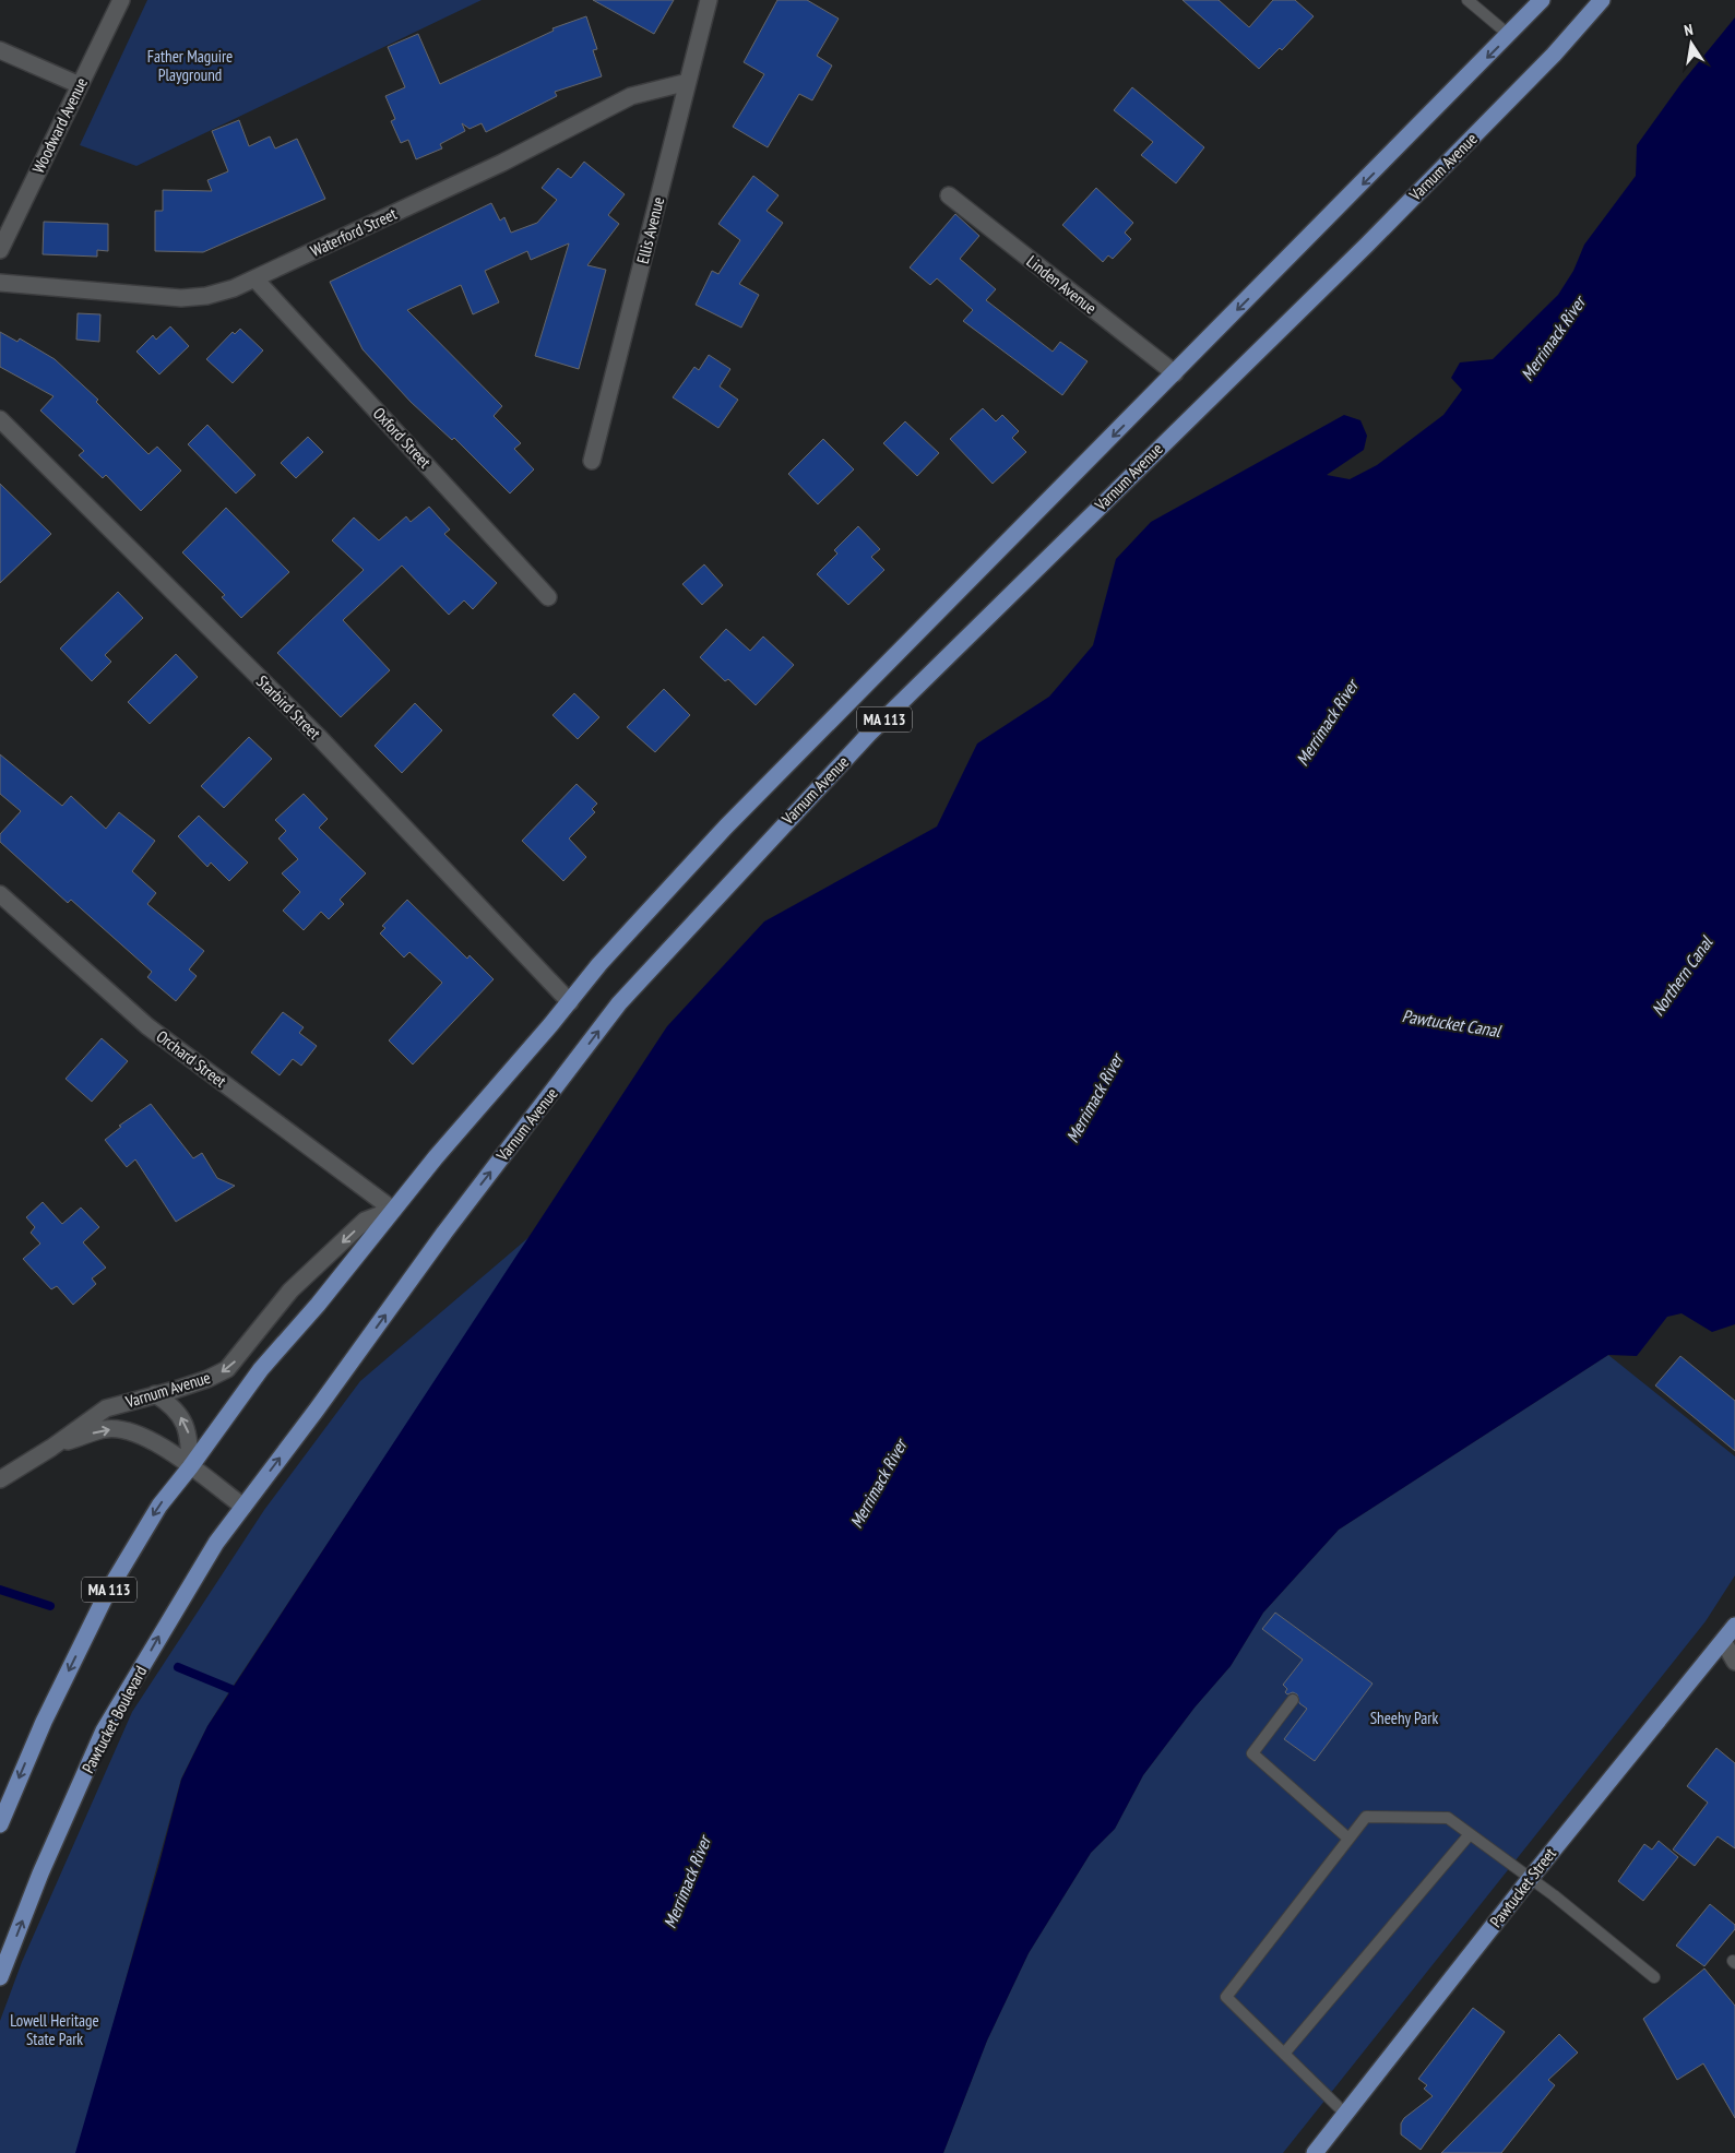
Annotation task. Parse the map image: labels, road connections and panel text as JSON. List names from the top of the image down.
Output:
{
  "streets": {
    "main road": [
      "Varnum Avenue",
      "MA 113",
      "Pawtucket Boulevard",
      "Pawtucket Street"
    ],
    "street": [
      "Woodward Avenue",
      "Ellis Avenue",
      "Waterford Street",
      "Linden Avenue",
      "Oxford Street",
      "Starbird Street",
      "Orchard Street"
    ]
  },
  "crossings": [
    ["Varnum Avenue", "Linden Avenue"],
    ["Varnum Avenue", "Starbird Street"],
    ["Varnum Avenue", "MA 113"],
    ["Varnum Avenue", "Orchard Street"],
    ["Varnum Avenue", "Pawtucket Boulevard"],
    ["Ellis Avenue", "Waterford Street"],
    ["Waterford Street", "Oxford Street"]
  ],
  "water": ["Merrimack River", "Northern Canal", "Pawtucket Canal"],
  "parks": ["Father Maguire Playground", "Sheehy Park", "Lowell Heritage State Park"],
  "north": "top"
}
